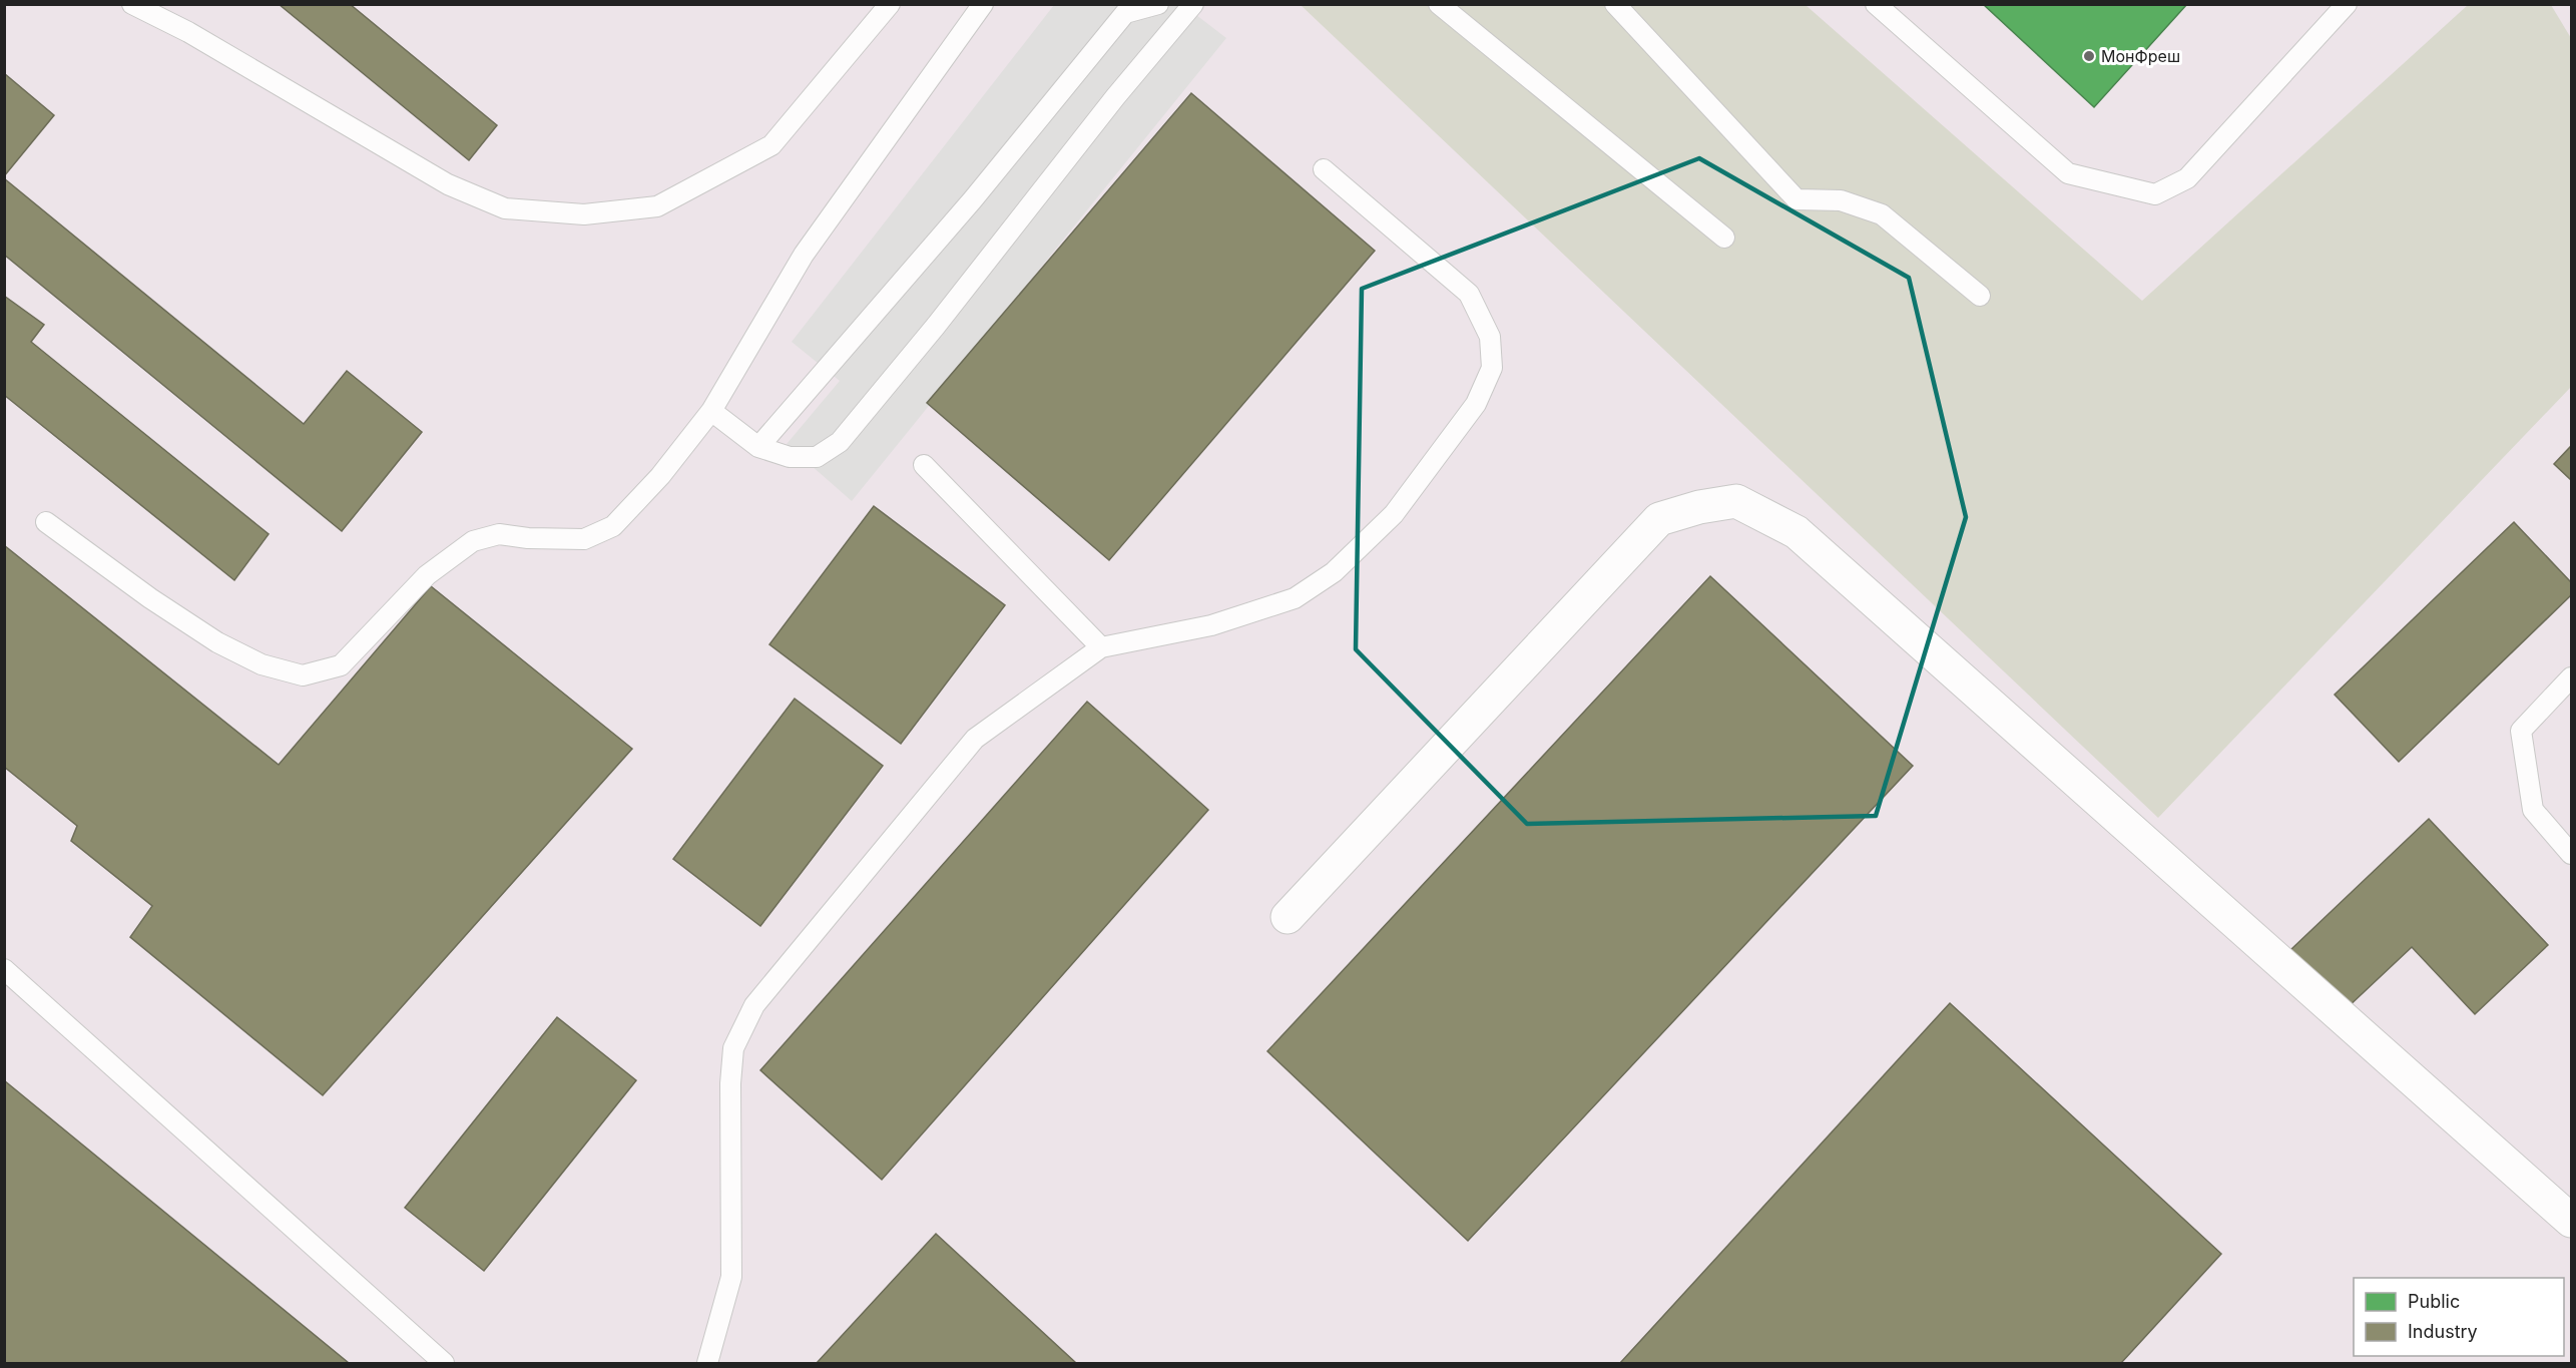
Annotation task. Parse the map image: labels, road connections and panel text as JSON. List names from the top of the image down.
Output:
{
  "places": ["МонФреш"],
  "legend": ["Public", "Industry"]
}
